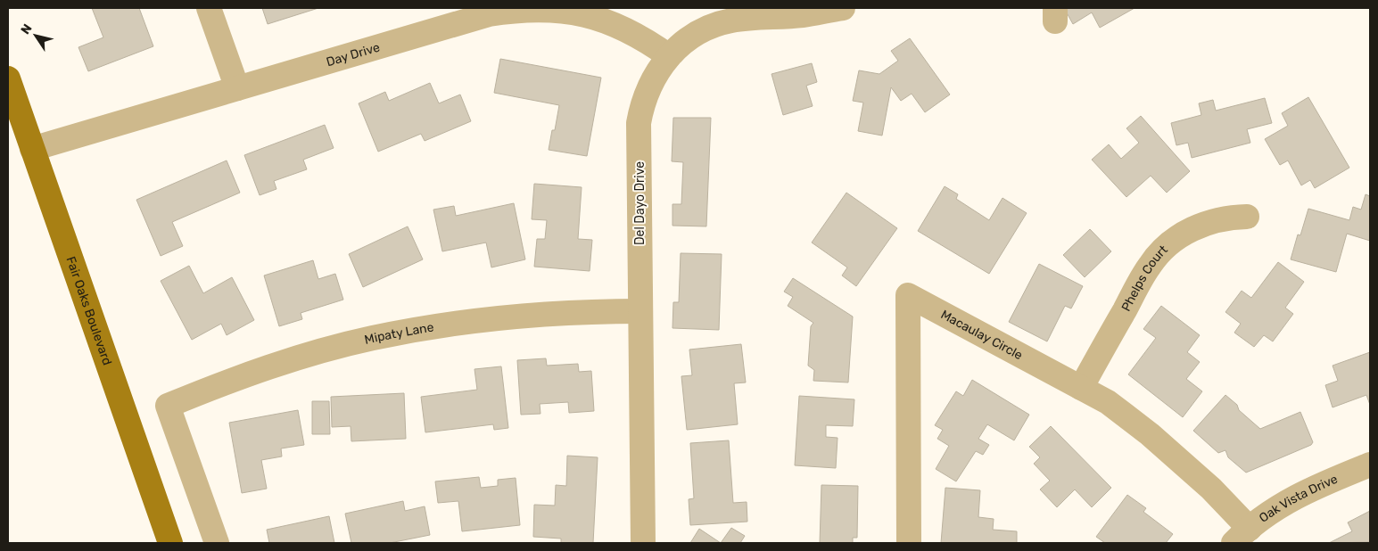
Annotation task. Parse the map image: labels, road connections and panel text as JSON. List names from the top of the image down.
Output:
{
  "streets": {
    "main road": ["Fair Oaks Boulevard"],
    "street": [
      "Day Drive",
      "Del Dayo Drive",
      "Phelps Court",
      "Mipaty Lane",
      "Macaulay Circle",
      "Oak Vista Drive"
    ]
  },
  "crossings": [
    ["Day Drive", "Del Dayo Drive"],
    ["Day Drive", "Fair Oaks Boulevard"],
    ["Del Dayo Drive", "Mipaty Lane"],
    ["Phelps Court", "Macaulay Circle"],
    ["Macaulay Circle", "Oak Vista Drive"]
  ],
  "north": "top left"
}
